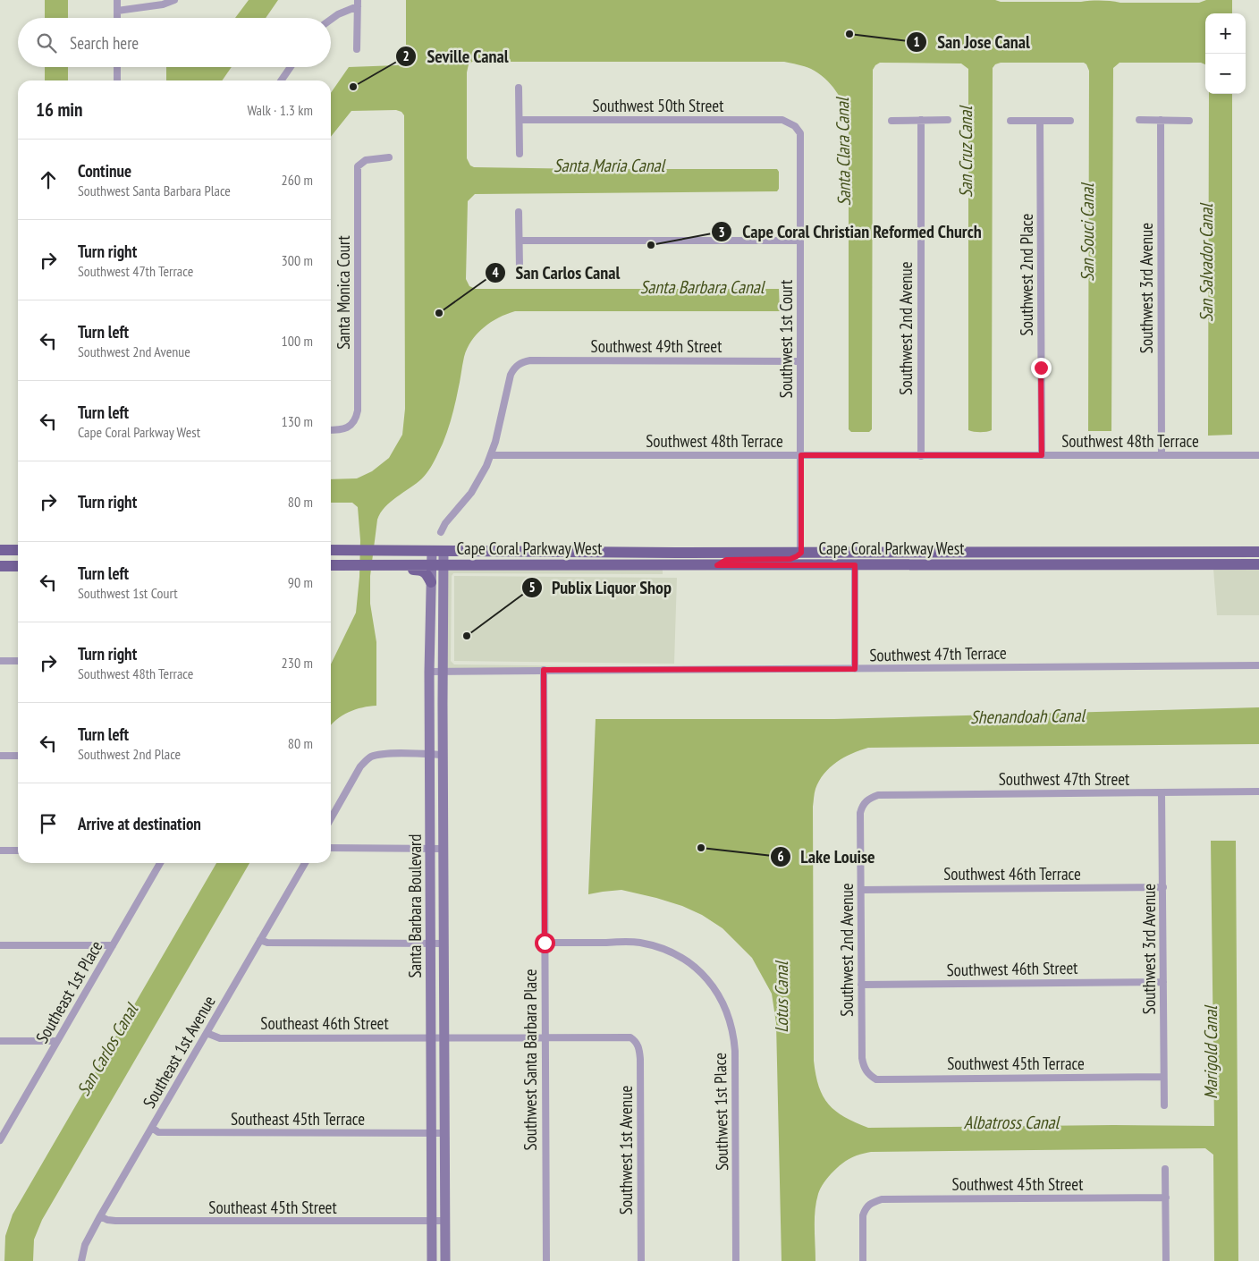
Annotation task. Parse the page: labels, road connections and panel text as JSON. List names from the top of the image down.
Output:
{
  "streets": {
    "main road": ["Cape Coral Parkway West", "Santa Barbara Boulevard"],
    "street": [
      "Southwest 50th Street",
      "Southwest 2nd Place",
      "Southwest 3rd Avenue",
      "Santa Monica Court",
      "Southwest 2nd Avenue",
      "Southwest 1st Court",
      "Southwest 49th Street",
      "Southwest 48th Terrace",
      "Southwest 47th Terrace",
      "Southwest 47th Street",
      "Southwest 46th Terrace",
      "Southwest 46th Street",
      "Southeast 1st Place",
      "Southeast 46th Street",
      "Southeast 1st Avenue",
      "Southwest Santa Barbara Place",
      "Southwest 45th Terrace",
      "Southwest 1st Place",
      "Southeast 45th Terrace",
      "Southwest 1st Avenue",
      "Southwest 45th Street",
      "Southeast 45th Street"
    ]
  },
  "crossings": [
    ["Southwest 50th Street", "Southwest 1st Court"],
    ["Southwest 2nd Place", "Southwest 48th Terrace"],
    ["Southwest 3rd Avenue", "Southwest 48th Terrace"],
    ["Southwest 3rd Avenue", "Southwest 47th Street"],
    ["Southwest 3rd Avenue", "Southwest 46th Terrace"],
    ["Southwest 3rd Avenue", "Southwest 46th Street"],
    ["Southwest 3rd Avenue", "Southwest 45th Terrace"],
    ["Southwest 2nd Avenue", "Southwest 48th Terrace"],
    ["Southwest 2nd Avenue", "Southwest 47th Street"],
    ["Southwest 2nd Avenue", "Southwest 46th Terrace"],
    ["Southwest 2nd Avenue", "Southwest 46th Street"],
    ["Southwest 2nd Avenue", "Southwest 45th Terrace"],
    ["Southwest 1st Court", "Southwest 49th Street"],
    ["Southwest 1st Court", "Southwest 48th Terrace"],
    ["Southwest 1st Court", "Cape Coral Parkway West"],
    ["Southwest 49th Street", "Southwest 48th Terrace"],
    ["Cape Coral Parkway West", "Santa Barbara Boulevard"],
    ["Southwest 47th Terrace", "Santa Barbara Boulevard"],
    ["Southwest 47th Terrace", "Southwest Santa Barbara Place"],
    ["Santa Barbara Boulevard", "Southeast 46th Street"],
    ["Santa Barbara Boulevard", "Southeast 45th Terrace"],
    ["Santa Barbara Boulevard", "Southeast 45th Street"],
    ["Southeast 46th Street", "Southeast 1st Avenue"],
    ["Southeast 1st Avenue", "Southeast 45th Terrace"],
    ["Southeast 1st Avenue", "Southeast 45th Street"],
    ["Southwest Santa Barbara Place", "Southwest 1st Place"],
    ["Southwest Santa Barbara Place", "Southwest 1st Avenue"]
  ],
  "water": [
    "Santa Clara Canal",
    "San Cruz Canal",
    "Santa Maria Canal",
    "San Souci Canal",
    "San Salvador Canal",
    "Santa Barbara Canal",
    "Shenandoah Canal",
    "Lotus Canal",
    "San Carlos Canal",
    "Marigold Canal",
    "Albatross Canal"
  ],
  "places": [
    "San Jose Canal",
    "Seville Canal",
    "Cape Coral Christian Reformed Church",
    "San Carlos Canal",
    "Publix Liquor Shop",
    "Lake Louise"
  ],
  "page": {
    "map_buttons": ["+", "−"],
    "search": "Search here",
    "heading": ["16 min", "Walk · 1.3 km"],
    "list": [
      ["Continue", "Southwest Santa Barbara Place", "260 m"],
      ["Turn right", "Southwest 47th Terrace", "300 m"],
      ["Turn left", "Southwest 2nd Avenue", "100 m"],
      ["Turn left", "Cape Coral Parkway West", "130 m"],
      ["Turn right", "80 m"],
      ["Turn left", "Southwest 1st Court", "90 m"],
      ["Turn right", "Southwest 48th Terrace", "230 m"],
      ["Turn left", "Southwest 2nd Place", "80 m"],
      "Arrive at destination"
    ]
  }
}
